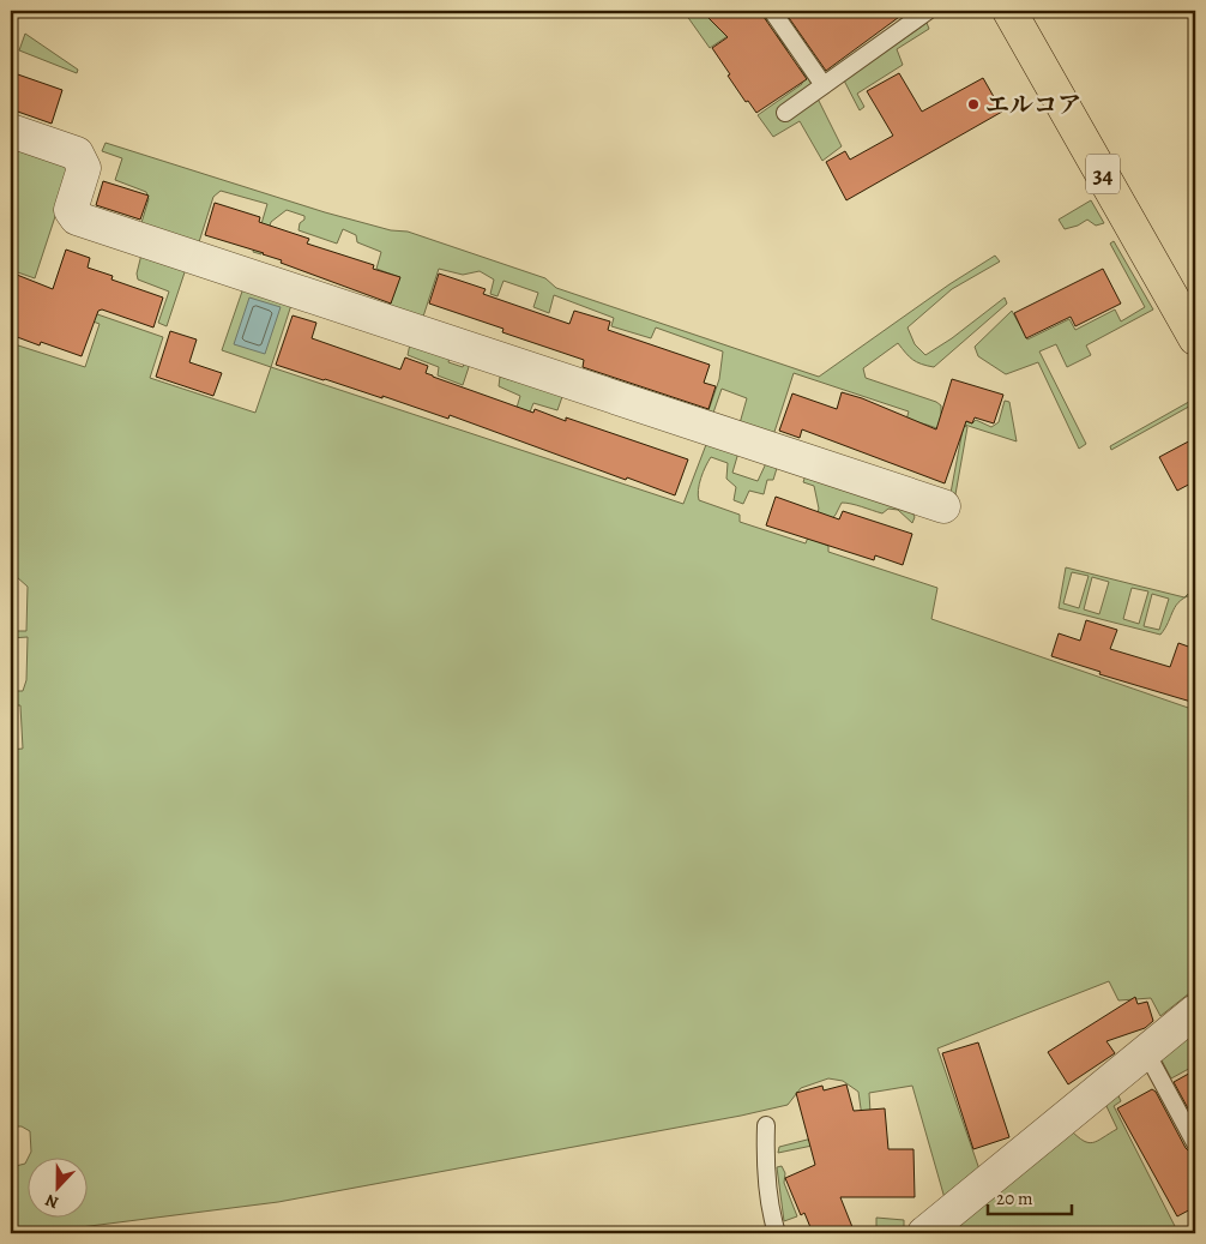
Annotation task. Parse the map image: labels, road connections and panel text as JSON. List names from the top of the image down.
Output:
{
  "streets": {
    "main road": ["34"]
  },
  "places": ["エルコア"],
  "scale_bar": "20 m",
  "north": "bottom"
}
